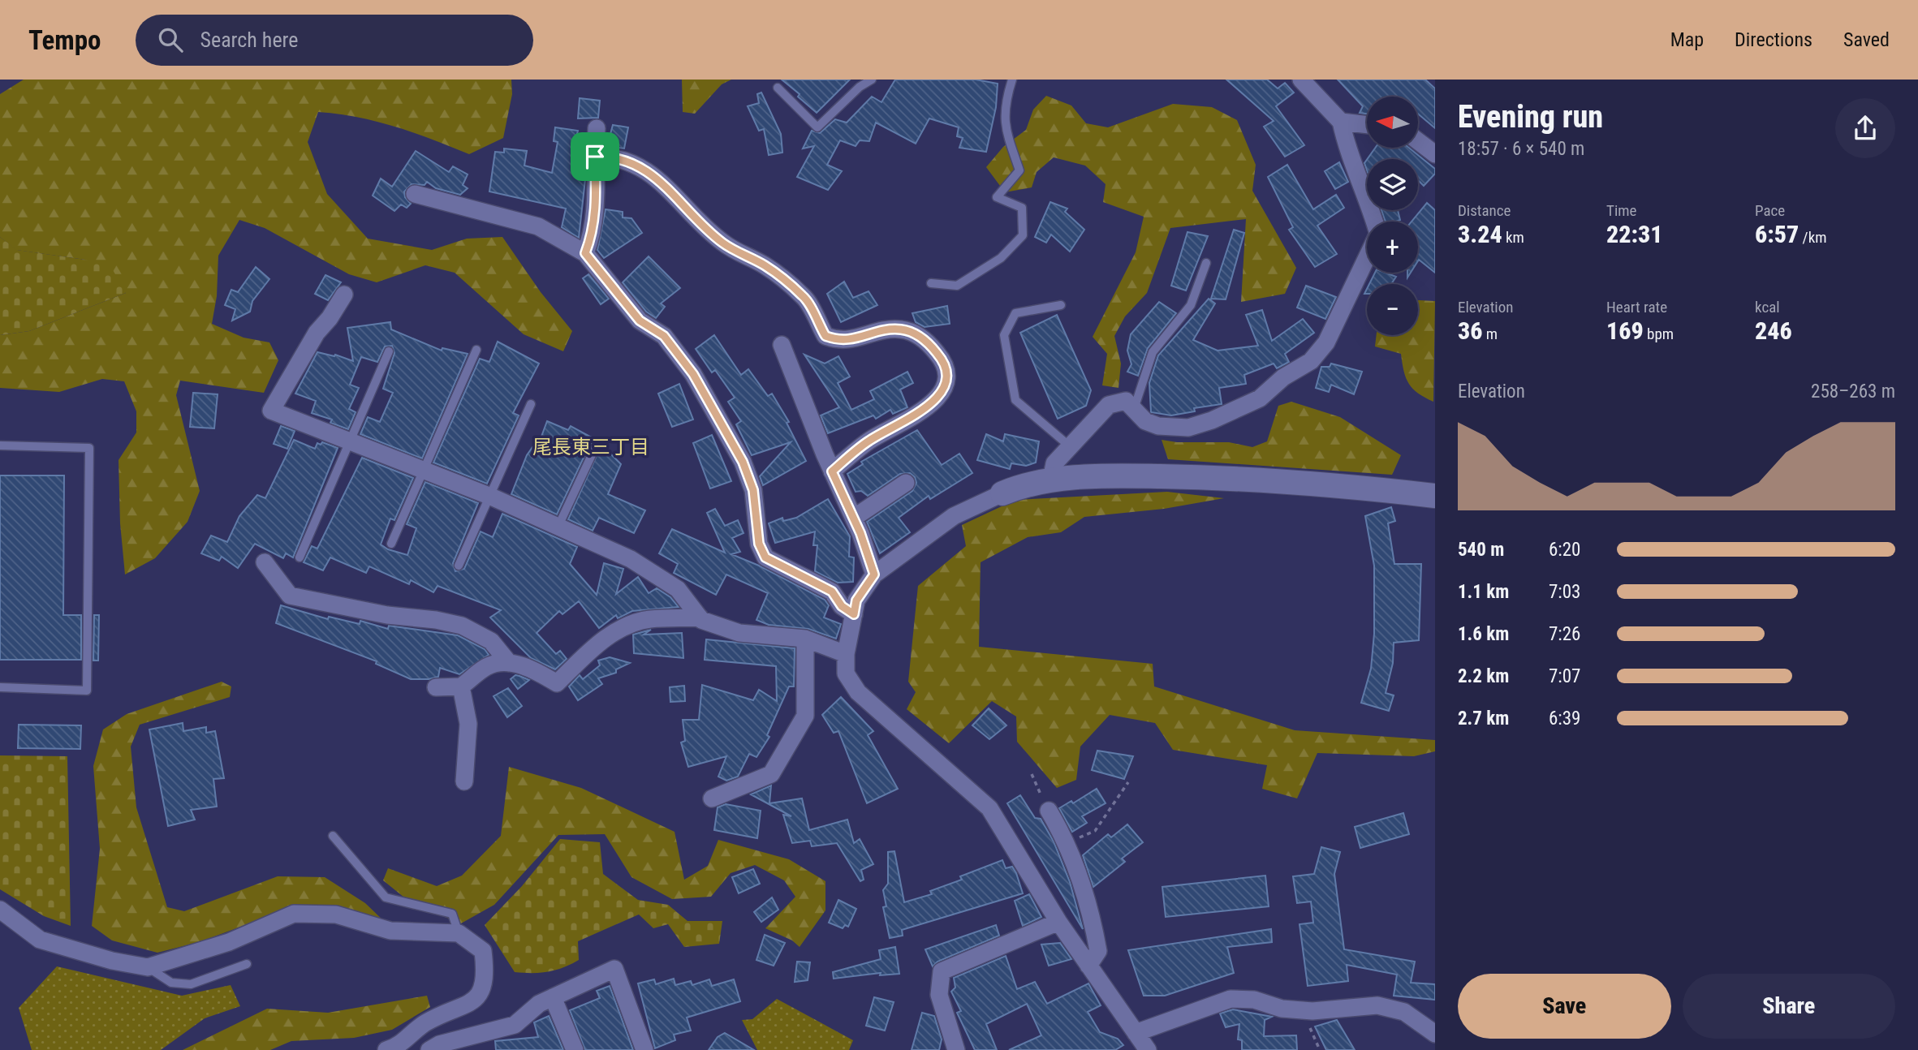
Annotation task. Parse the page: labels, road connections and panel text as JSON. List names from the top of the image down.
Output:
{
  "districts": ["尾長東三丁目"],
  "north": "left",
  "page": {
    "header": "Tempo",
    "search": "Search here",
    "nav": ["Map", "Directions", "Saved"],
    "heading": ["Evening run", "18:57 · 6 × 540 m"],
    "map_buttons": ["+", "−"],
    "stats": [
      ["Distance", "3.24 km"],
      ["Time", "22:31"],
      ["Pace", "6:57 /km"],
      ["Elevation", "36 m"],
      ["Heart rate", "169 bpm"],
      ["kcal", "246"]
    ],
    "chart": ["Elevation", "258–263 m"],
    "list": [
      {
        "name": "540 m",
        "note": "6:20"
      },
      {
        "name": "1.1 km",
        "note": "7:03"
      },
      {
        "name": "1.6 km",
        "note": "7:26"
      },
      {
        "name": "2.2 km",
        "note": "7:07"
      },
      {
        "name": "2.7 km",
        "note": "6:39"
      }
    ],
    "buttons": ["Save", "Share"]
  }
}
